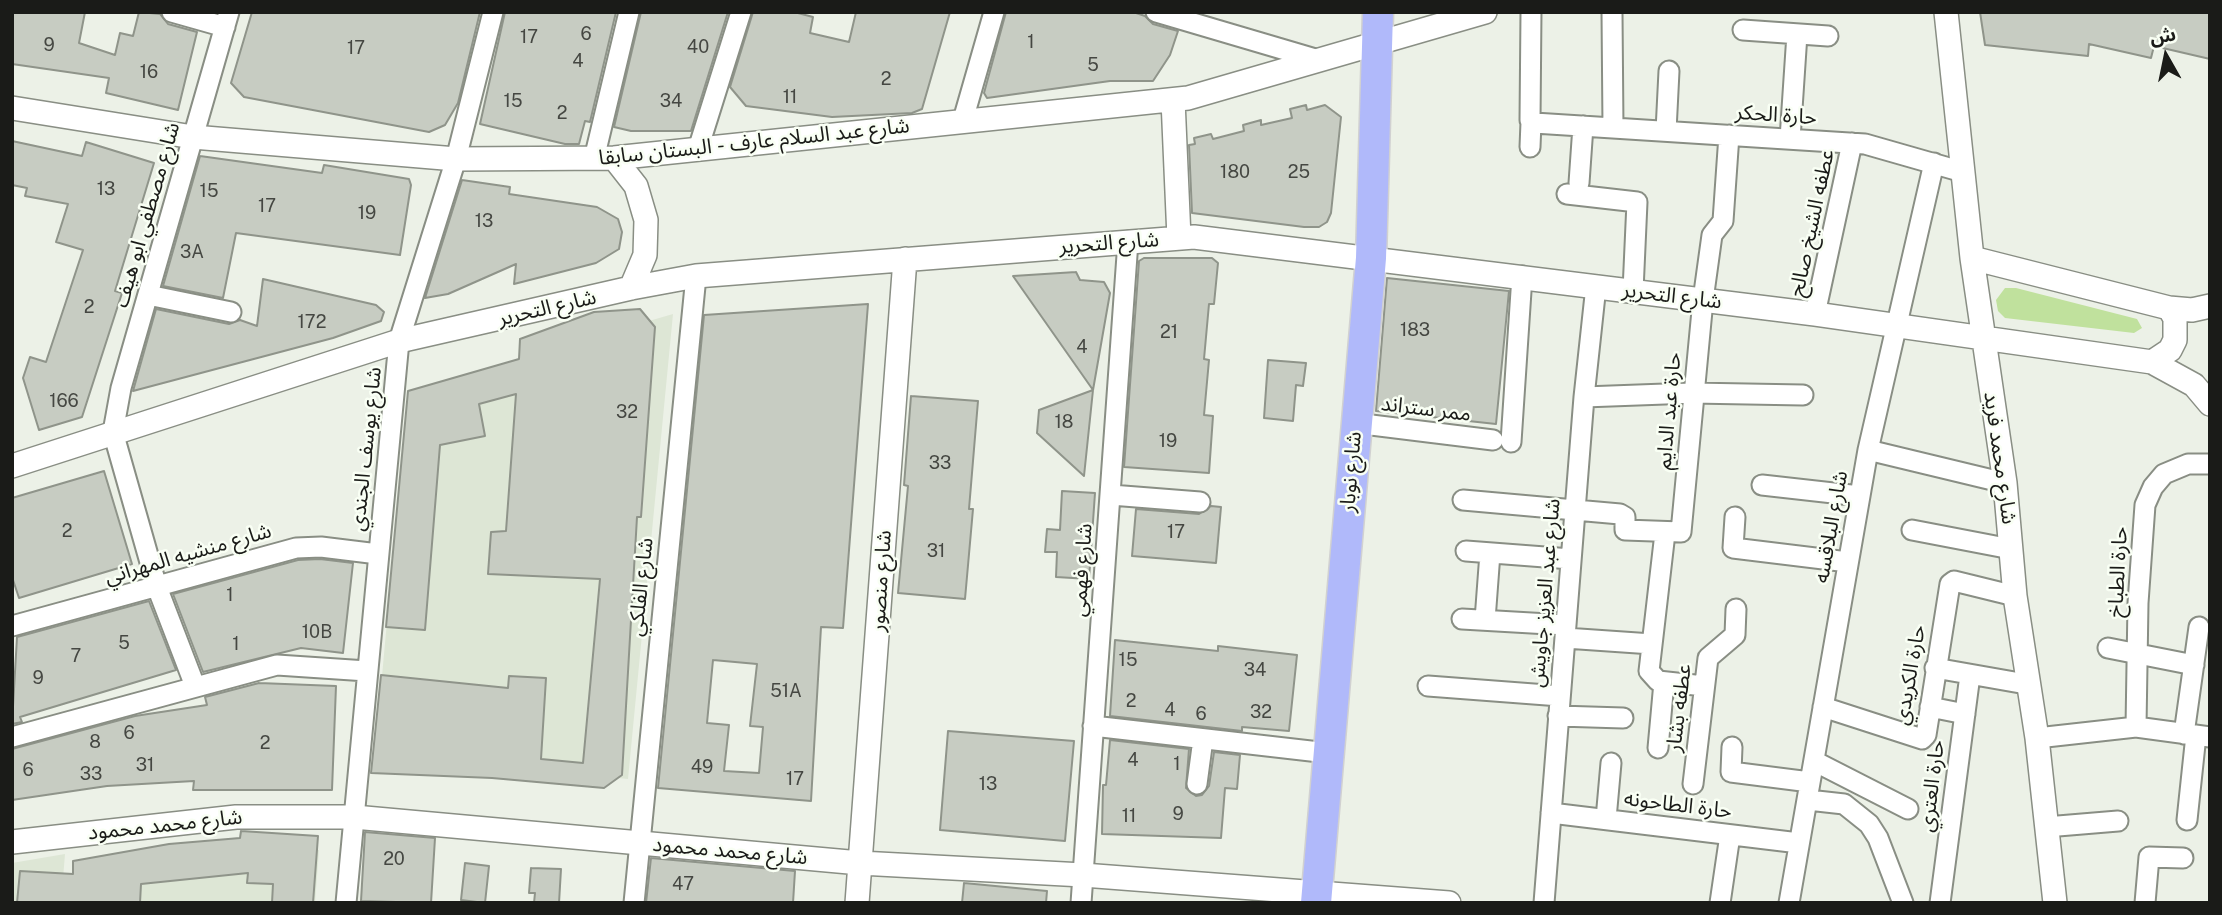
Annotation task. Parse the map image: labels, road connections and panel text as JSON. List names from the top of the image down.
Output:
{
  "streets": {
    "main road": ["شارع نوبار"],
    "street": [
      "حارة الحكر",
      "شارع عبد السلام عارف - البستان سابقا",
      "شارع مصطفي ابو هيف",
      "عطفه الشيخ صالح",
      "شارع التحرير",
      "ممر ستراند",
      "حارة عبد الدايم",
      "شارع يوسف الجندي",
      "شارع محمد فريد",
      "شارع البلاقسه",
      "شارع منشيه المهراني",
      "شارع فهمي",
      "حارة الطباخ",
      "شارع منصور",
      "شارع الفلكي",
      "شارع عبد العزيز جاويش",
      "حارة الكريدي",
      "عطفه بشار",
      "حارة العتري",
      "حارة الطاحونه",
      "شارع محمد محمود"
    ]
  },
  "crossings": [
    ["حارة الحكر", "عطفه الشيخ صالح"],
    ["حارة الحكر", "حارة عبد الدايم"],
    ["حارة الحكر", "شارع محمد فريد"],
    ["حارة الحكر", "شارع البلاقسه"],
    ["شارع عبد السلام عارف - البستان سابقا", "شارع مصطفي ابو هيف"],
    ["شارع عبد السلام عارف - البستان سابقا", "شارع يوسف الجندي"],
    ["شارع عبد السلام عارف - البستان سابقا", "شارع نوبار"],
    ["شارع مصطفي ابو هيف", "شارع التحرير"],
    ["عطفه الشيخ صالح", "شارع التحرير"],
    ["شارع التحرير", "ممر ستراند"],
    ["شارع التحرير", "حارة عبد الدايم"],
    ["شارع التحرير", "شارع يوسف الجندي"],
    ["شارع التحرير", "شارع محمد فريد"],
    ["شارع التحرير", "شارع نوبار"],
    ["شارع التحرير", "شارع البلاقسه"],
    ["شارع التحرير", "شارع فهمي"],
    ["شارع التحرير", "شارع منصور"],
    ["شارع التحرير", "شارع الفلكي"],
    ["شارع التحرير", "شارع عبد العزيز جاويش"],
    ["ممر ستراند", "شارع نوبار"],
    ["شارع يوسف الجندي", "شارع منشيه المهراني"],
    ["شارع يوسف الجندي", "شارع محمد محمود"],
    ["شارع محمد فريد", "حارة الكريدي"],
    ["شارع نوبار", "شارع محمد محمود"],
    ["شارع البلاقسه", "حارة الكريدي"],
    ["شارع البلاقسه", "حارة الطاحونه"],
    ["شارع فهمي", "شارع محمد محمود"],
    ["شارع منصور", "شارع محمد محمود"],
    ["شارع الفلكي", "شارع محمد محمود"],
    ["شارع عبد العزيز جاويش", "حارة الطاحونه"]
  ],
  "house_numbers": [
    "6",
    "17",
    "1",
    "9",
    "40",
    "17",
    "4",
    "5",
    "16",
    "2",
    "11",
    "15",
    "34",
    "2",
    "180",
    "25",
    "13",
    "15",
    "17",
    "19",
    "13",
    "3A",
    "2",
    "172",
    "183",
    "21",
    "4",
    "166",
    "32",
    "18",
    "19",
    "33",
    "2",
    "17",
    "31",
    "1",
    "10B",
    "5",
    "1",
    "7",
    "15",
    "34",
    "9",
    "51A",
    "2",
    "4",
    "32",
    "6",
    "6",
    "8",
    "2",
    "4",
    "1",
    "31",
    "49",
    "6",
    "33",
    "17",
    "13",
    "9",
    "11",
    "20",
    "47"
  ],
  "north": "top"
}
